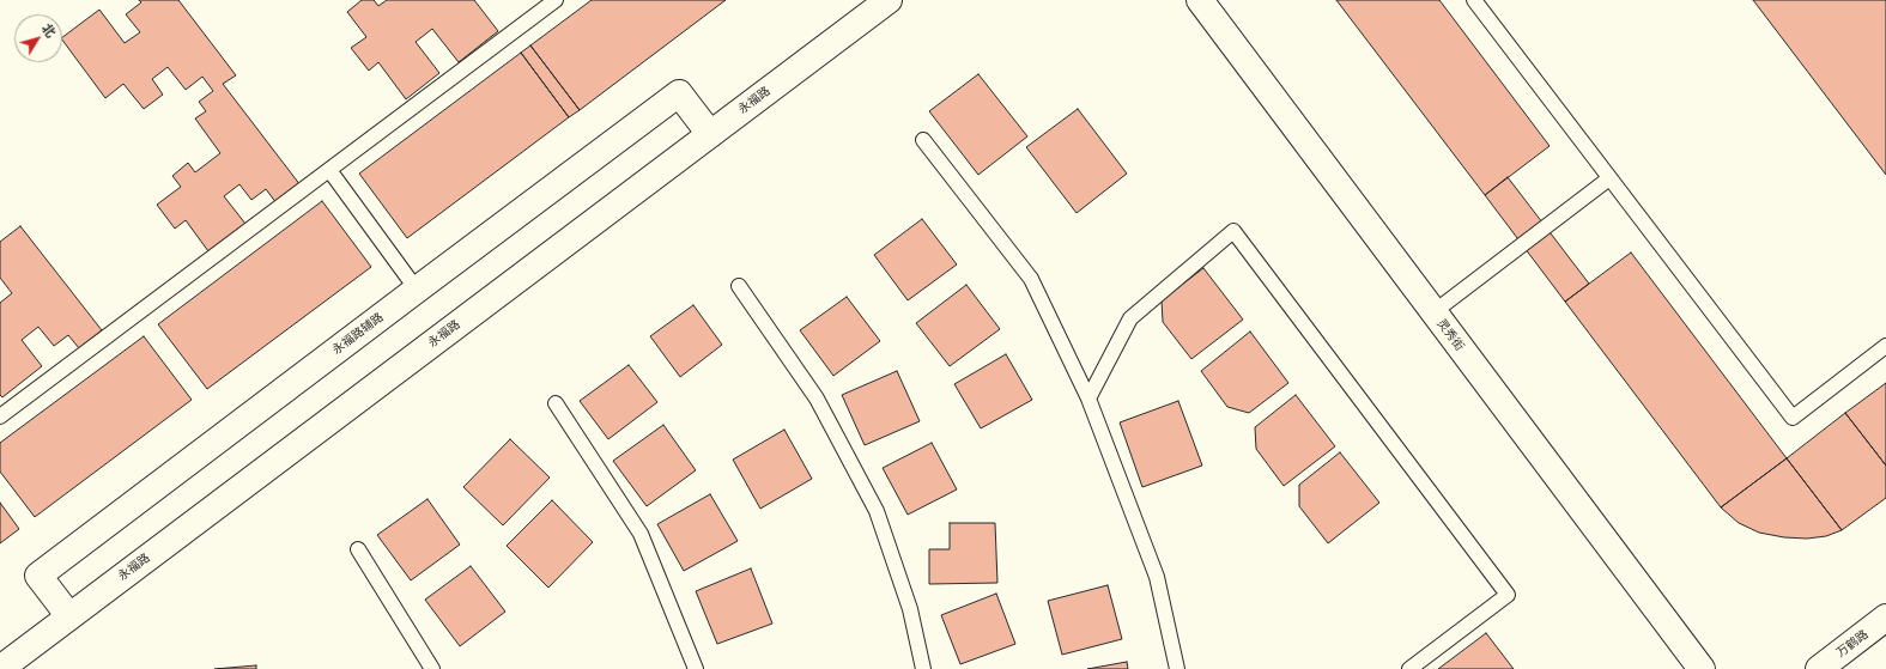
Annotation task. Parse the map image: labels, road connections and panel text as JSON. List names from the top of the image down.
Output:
{
  "streets": {
    "street": [
      "永福路",
      "永福路辅路",
      "灵秀街",
      "万鹤路"
    ]
  },
  "crossings": [
    ["永福路", "永福路辅路"]
  ],
  "north": "top right"
}
